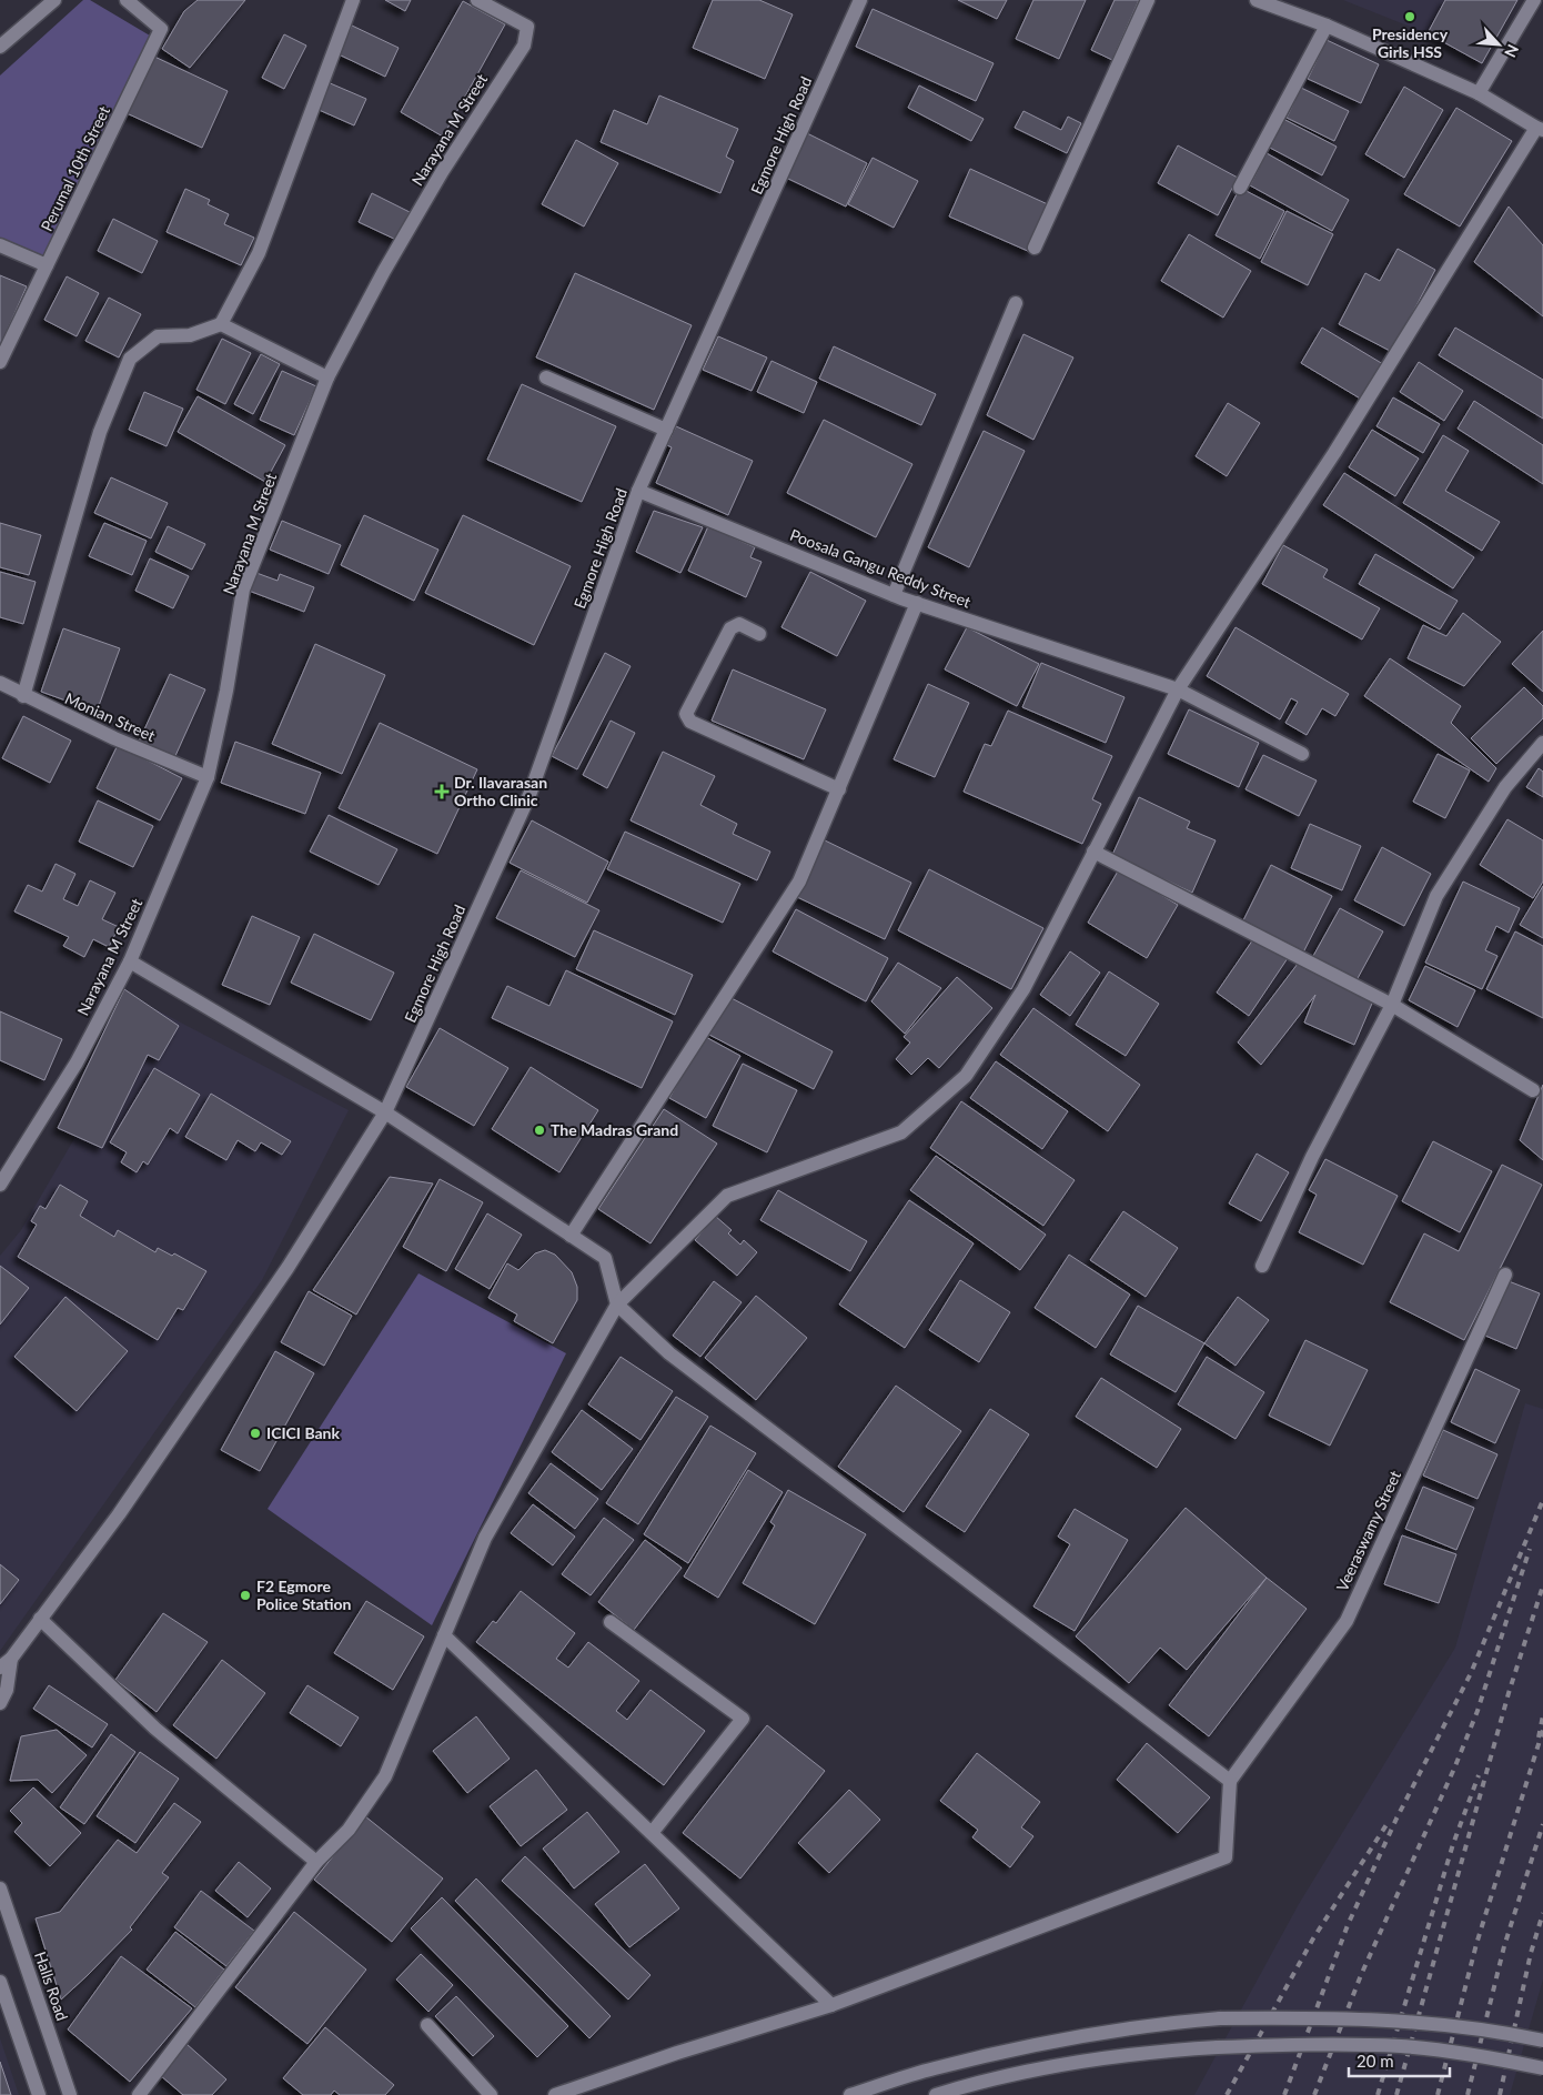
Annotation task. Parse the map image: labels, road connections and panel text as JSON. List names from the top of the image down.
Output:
{
  "streets": {
    "street": [
      "Narayana M Street",
      "Egmore High Road",
      "Perumal 10th Street",
      "Poosala Gangu Reddy Street",
      "Monian Street",
      "Veeraswamy Street",
      "Halls Road"
    ]
  },
  "crossings": [
    ["Narayana M Street", "Monian Street"],
    ["Egmore High Road", "Poosala Gangu Reddy Street"]
  ],
  "places": {
    "other": [
      "Presidency Girls HSS",
      "The Madras Grand",
      "ICICI Bank",
      "F2 Egmore Police Station"
    ],
    "health": ["Dr. Ilavarasan Ortho Clinic"]
  },
  "scale_bar": "20 m",
  "north": "bottom right"
}
